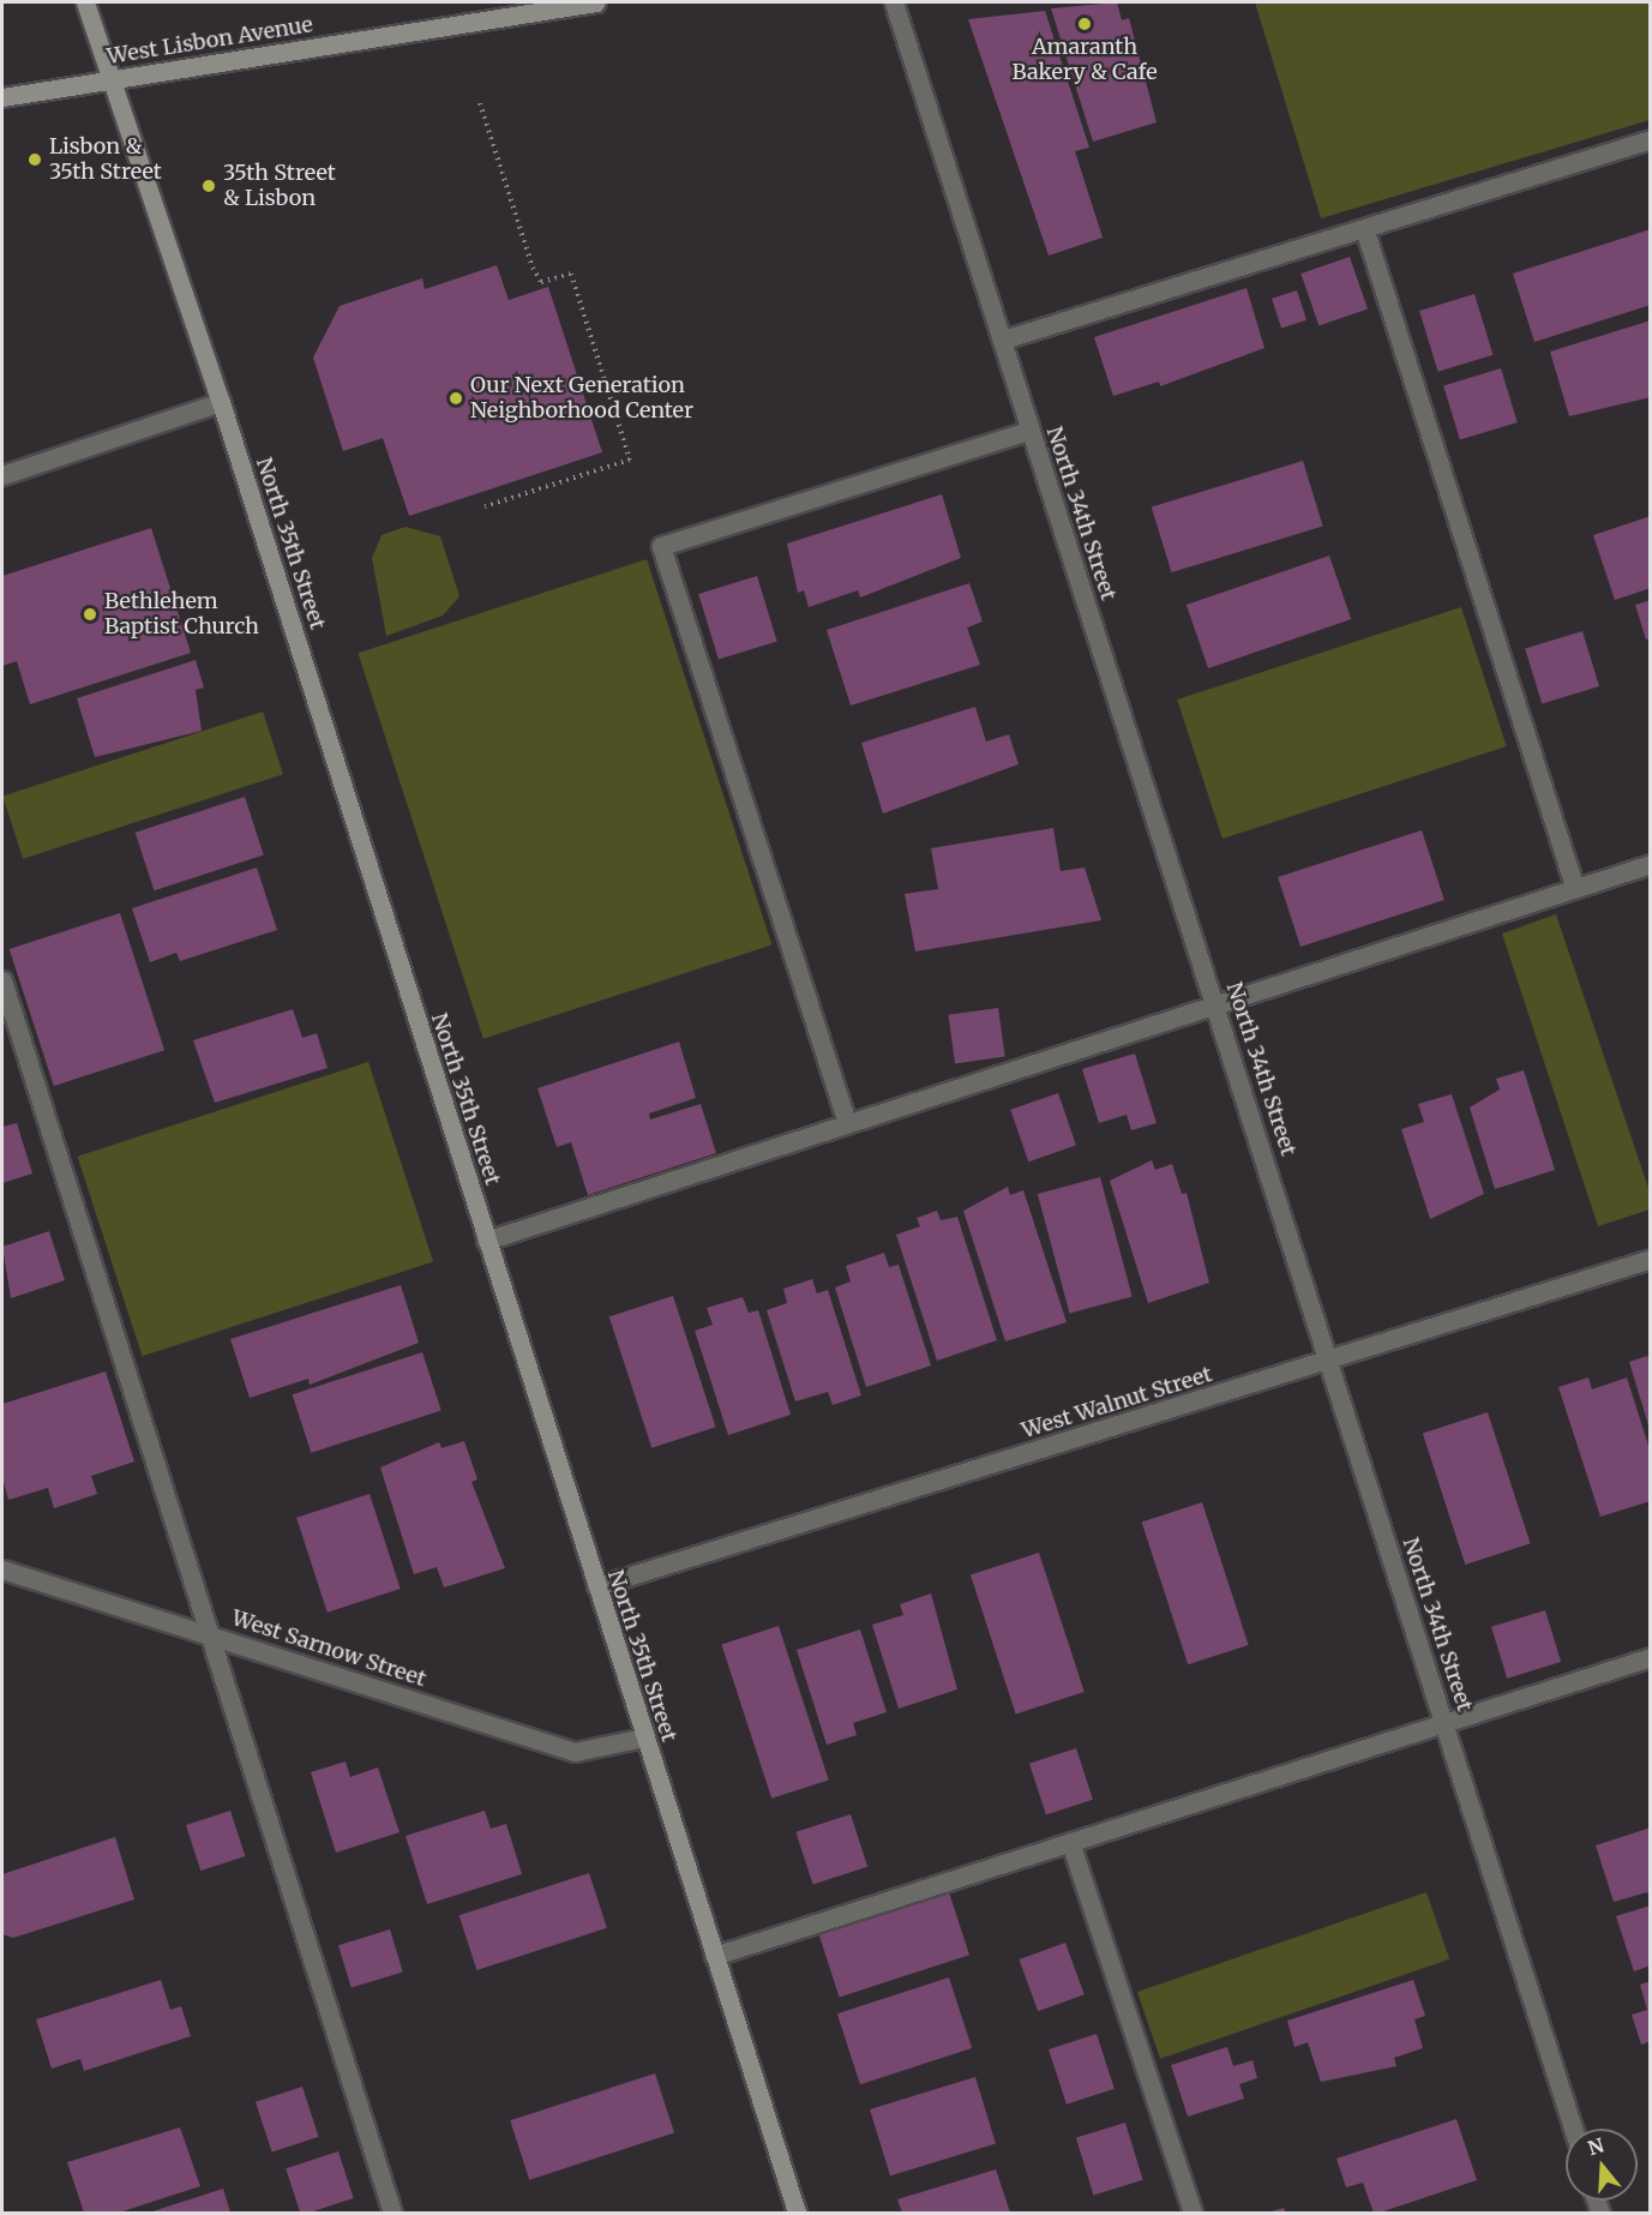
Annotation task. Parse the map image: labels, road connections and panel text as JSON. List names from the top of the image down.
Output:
{
  "streets": {
    "main road": ["West Lisbon Avenue", "North 35th Street"],
    "street": ["North 34th Street", "West Walnut Street", "West Sarnow Street"]
  },
  "crossings": [
    ["West Lisbon Avenue", "North 35th Street"],
    ["North 34th Street", "West Walnut Street"],
    ["North 35th Street", "West Walnut Street"],
    ["North 35th Street", "West Sarnow Street"]
  ],
  "places": [
    "Amaranth Bakery & Cafe",
    "Lisbon & 35th Street",
    "35th Street & Lisbon",
    "Our Next Generation Neighborhood Center",
    "Bethlehem Baptist Church"
  ],
  "north": "top"
}
